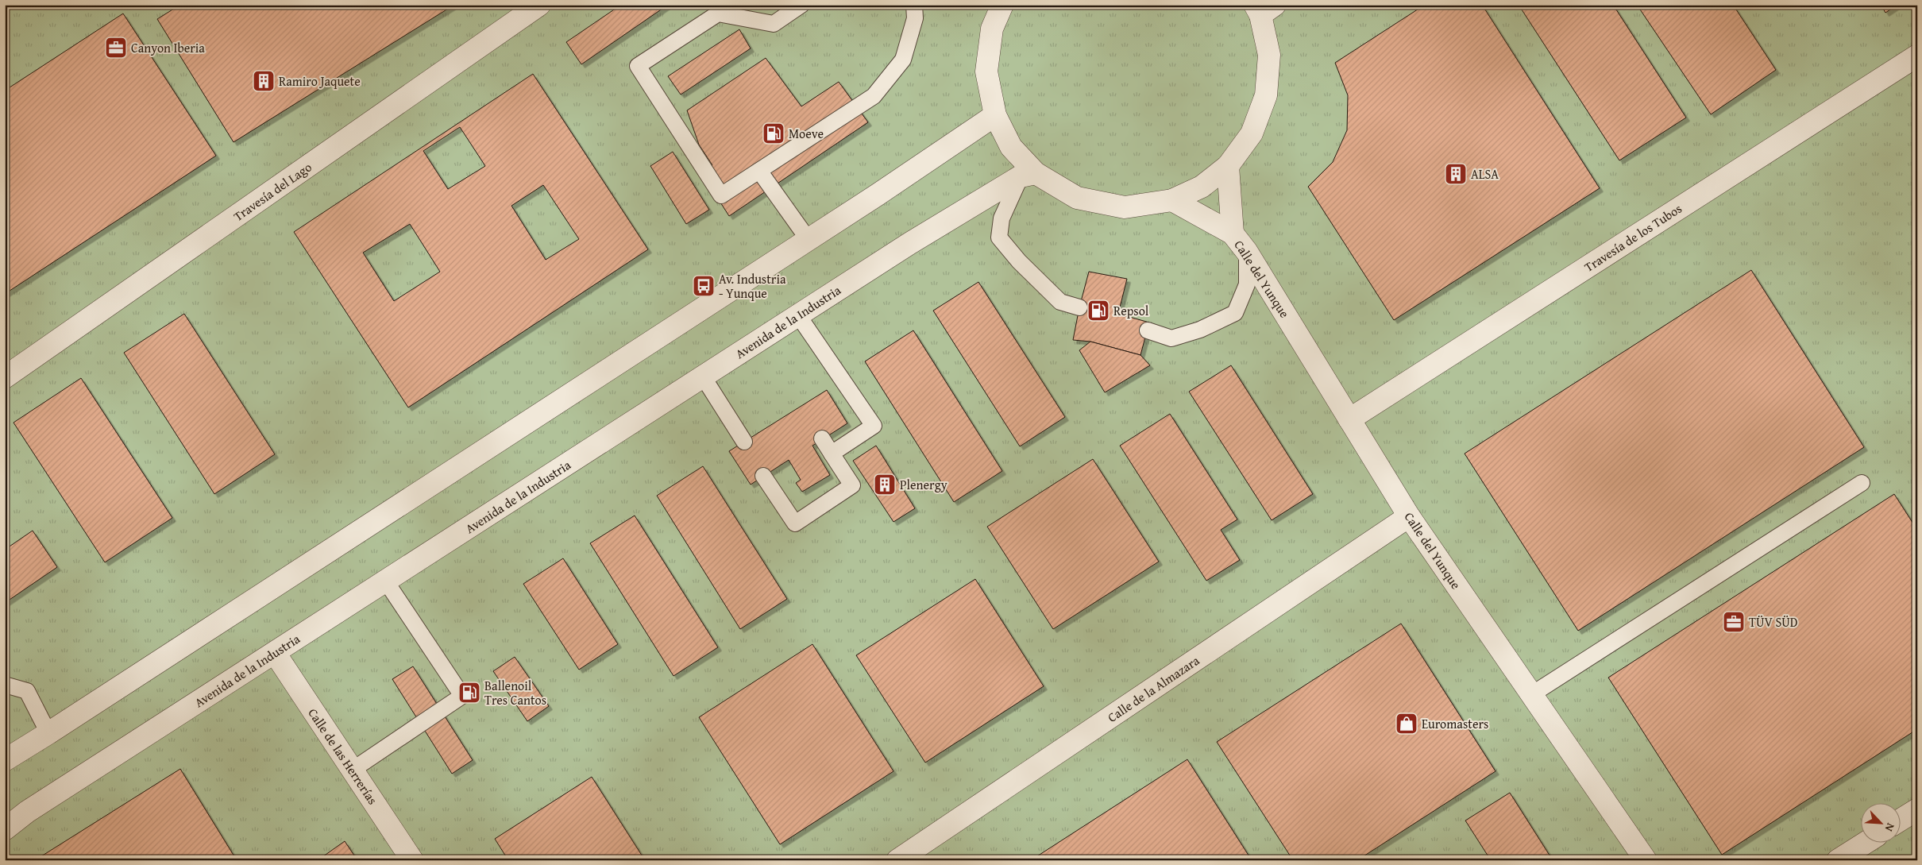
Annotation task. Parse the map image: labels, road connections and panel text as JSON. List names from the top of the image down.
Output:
{
  "streets": {
    "street": [
      "Travesía del Lago",
      "Travesía de los Tubos",
      "Calle del Yunque",
      "Avenida de la Industria",
      "Calle de la Almazara",
      "Calle de las Herrerías"
    ]
  },
  "crossings": [
    ["Travesía de los Tubos", "Calle del Yunque"],
    ["Calle del Yunque", "Calle de la Almazara"],
    ["Avenida de la Industria", "Calle de las Herrerías"]
  ],
  "places": {
    "office": ["Canyon Iberia", "TÜV SÜD"],
    "building": ["Ramiro Jaquete", "ALSA", "Plenergy"],
    "fuel station": ["Moeve", "Repsol", "Ballenoil Tres Cantos"],
    "bus stop": ["Av. Industria - Yunque"],
    "shop": ["Euromasters"]
  },
  "north": "bottom right"
}
